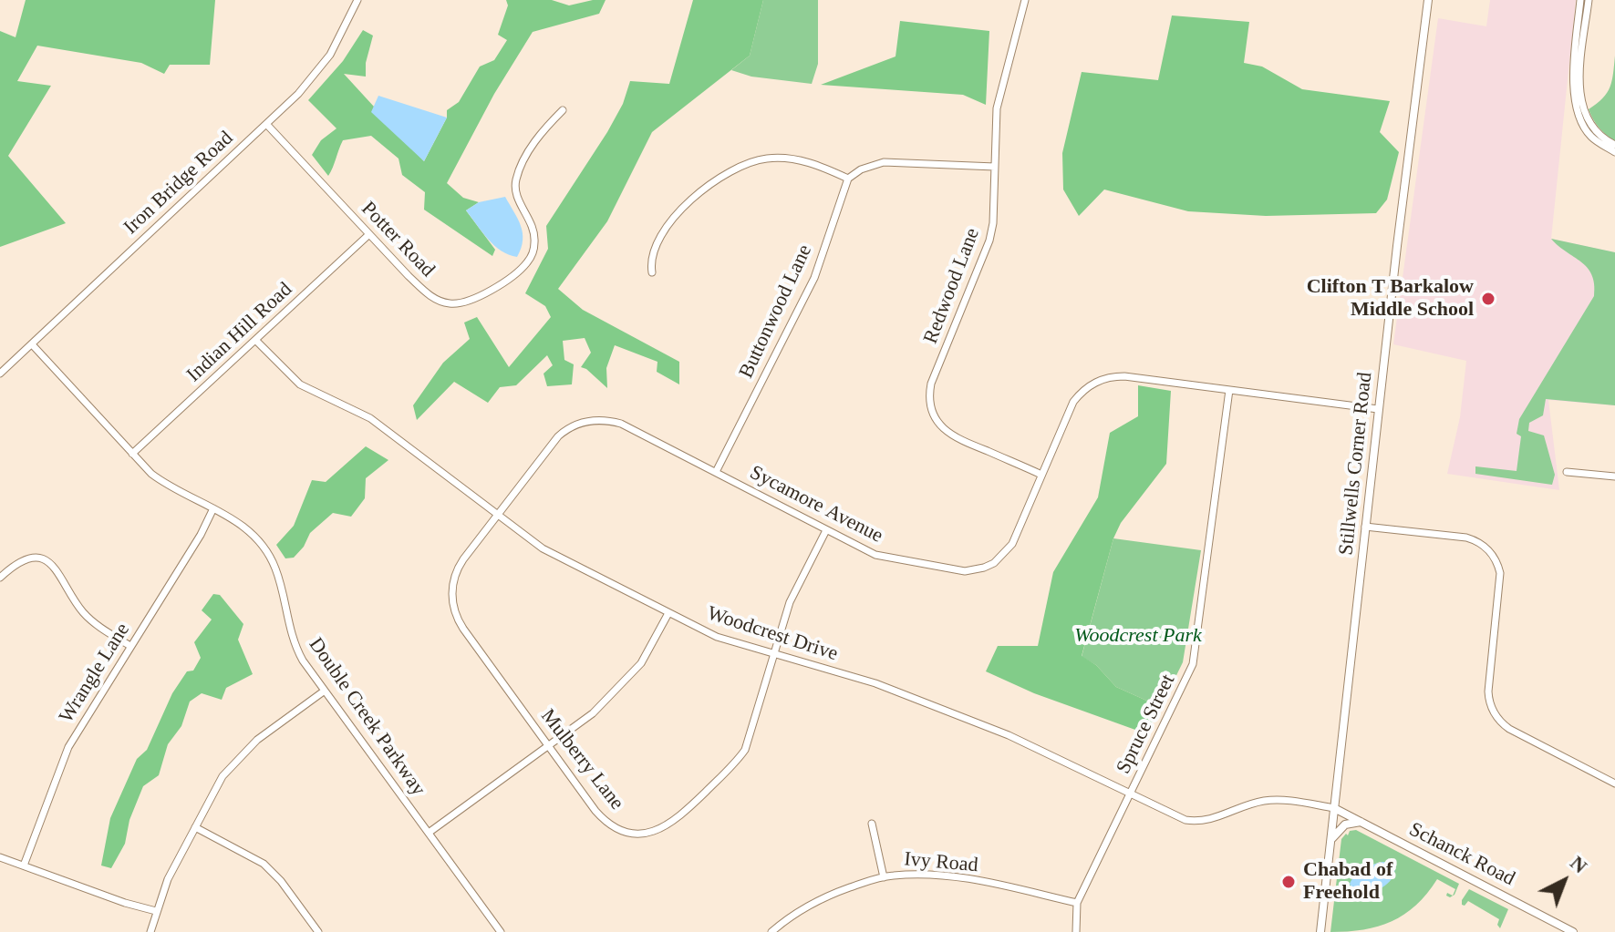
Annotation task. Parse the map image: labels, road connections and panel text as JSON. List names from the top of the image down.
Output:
{
  "streets": {
    "street": [
      "Iron Bridge Road",
      "Potter Road",
      "Redwood Lane",
      "Buttonwood Lane",
      "Indian Hill Road",
      "Stillwells Corner Road",
      "Sycamore Avenue",
      "Woodcrest Drive",
      "Wrangle Lane",
      "Double Creek Parkway",
      "Spruce Street",
      "Mulberry Lane",
      "Schanck Road",
      "Ivy Road"
    ]
  },
  "crossings": [
    ["Iron Bridge Road", "Potter Road"],
    ["Iron Bridge Road", "Double Creek Parkway"],
    ["Potter Road", "Indian Hill Road"],
    ["Redwood Lane", "Sycamore Avenue"],
    ["Buttonwood Lane", "Sycamore Avenue"],
    ["Indian Hill Road", "Woodcrest Drive"],
    ["Indian Hill Road", "Double Creek Parkway"],
    ["Stillwells Corner Road", "Sycamore Avenue"],
    ["Stillwells Corner Road", "Woodcrest Drive"],
    ["Stillwells Corner Road", "Schanck Road"],
    ["Sycamore Avenue", "Woodcrest Drive"],
    ["Sycamore Avenue", "Spruce Street"],
    ["Sycamore Avenue", "Mulberry Lane"],
    ["Woodcrest Drive", "Spruce Street"],
    ["Woodcrest Drive", "Mulberry Lane"],
    ["Woodcrest Drive", "Schanck Road"],
    ["Wrangle Lane", "Double Creek Parkway"],
    ["Spruce Street", "Ivy Road"]
  ],
  "parks": ["Woodcrest Park"],
  "places": ["Clifton T Barkalow Middle School", "Chabad of Freehold"],
  "north": "top right"
}
